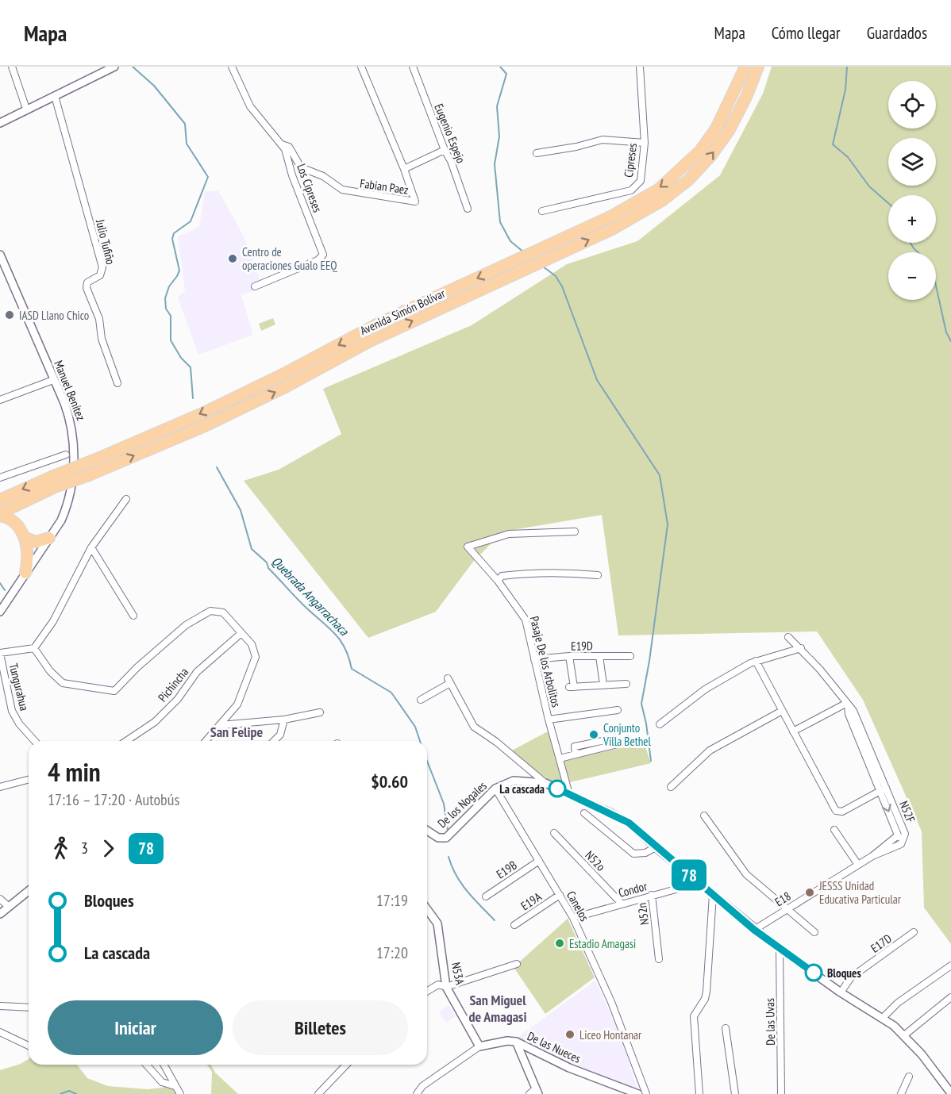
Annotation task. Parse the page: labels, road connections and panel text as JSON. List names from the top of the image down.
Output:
{
  "streets": {
    "highway": ["Avenida Simón Bolívar"],
    "street": [
      "Eugenio Espejo",
      "Cipreses",
      "Fabian Paez",
      "Los Cipreses",
      "Julio Tufiño",
      "Manuel Benítez",
      "E19D",
      "Pasaje De los Arbolitos",
      "Pichincha",
      "Tungurahua",
      "De los Nogales",
      "N52F",
      "N52o",
      "E19B",
      "Condor",
      "E18",
      "E19A",
      "Canelos",
      "N52n",
      "E17D",
      "N53A",
      "De las Uvas",
      "De las Nueces"
    ]
  },
  "crossings": [
    ["Fabian Paez", "Los Cipreses"],
    ["E19D", "Pasaje De los Arbolitos"],
    ["Pasaje De los Arbolitos", "De los Nogales"],
    ["De los Nogales", "Condor"],
    ["De los Nogales", "E18"],
    ["De los Nogales", "Canelos"],
    ["De los Nogales", "E17D"],
    ["De los Nogales", "De las Uvas"],
    ["N52F", "E18"],
    ["N52o", "Condor"],
    ["E19B", "Canelos"],
    ["Condor", "Canelos"],
    ["Condor", "N52n"],
    ["E19A", "Canelos"],
    ["N53A", "De las Nueces"]
  ],
  "districts": ["San Felipe", "San Miguel de Amagasi"],
  "water": ["Quebrada Angarrachaca"],
  "places": [
    "Centro de operaciones Gualo EEQ",
    "IASD Llano Chico",
    "Conjunto Villa Bethel",
    "La cascada",
    "JESSS Unidad Educativa Particular",
    "Estadio Amagasi",
    "Bloques",
    "Liceo Hontanar"
  ],
  "lines": ["bus line 78"],
  "page": {
    "header": "Mapa",
    "nav": ["Mapa", "Cómo llegar", "Guardados"],
    "on_map": "78",
    "map_buttons": ["+", "−"],
    "heading": ["4 min", "17:16 – 17:20 · Autobús", "$0.60"],
    "legs": ["3", "78"],
    "list": [
      {
        "name": "Bloques",
        "value": "17:19"
      },
      {
        "name": "La cascada",
        "value": "17:20"
      }
    ],
    "buttons": ["Iniciar", "Billetes"]
  }
}
